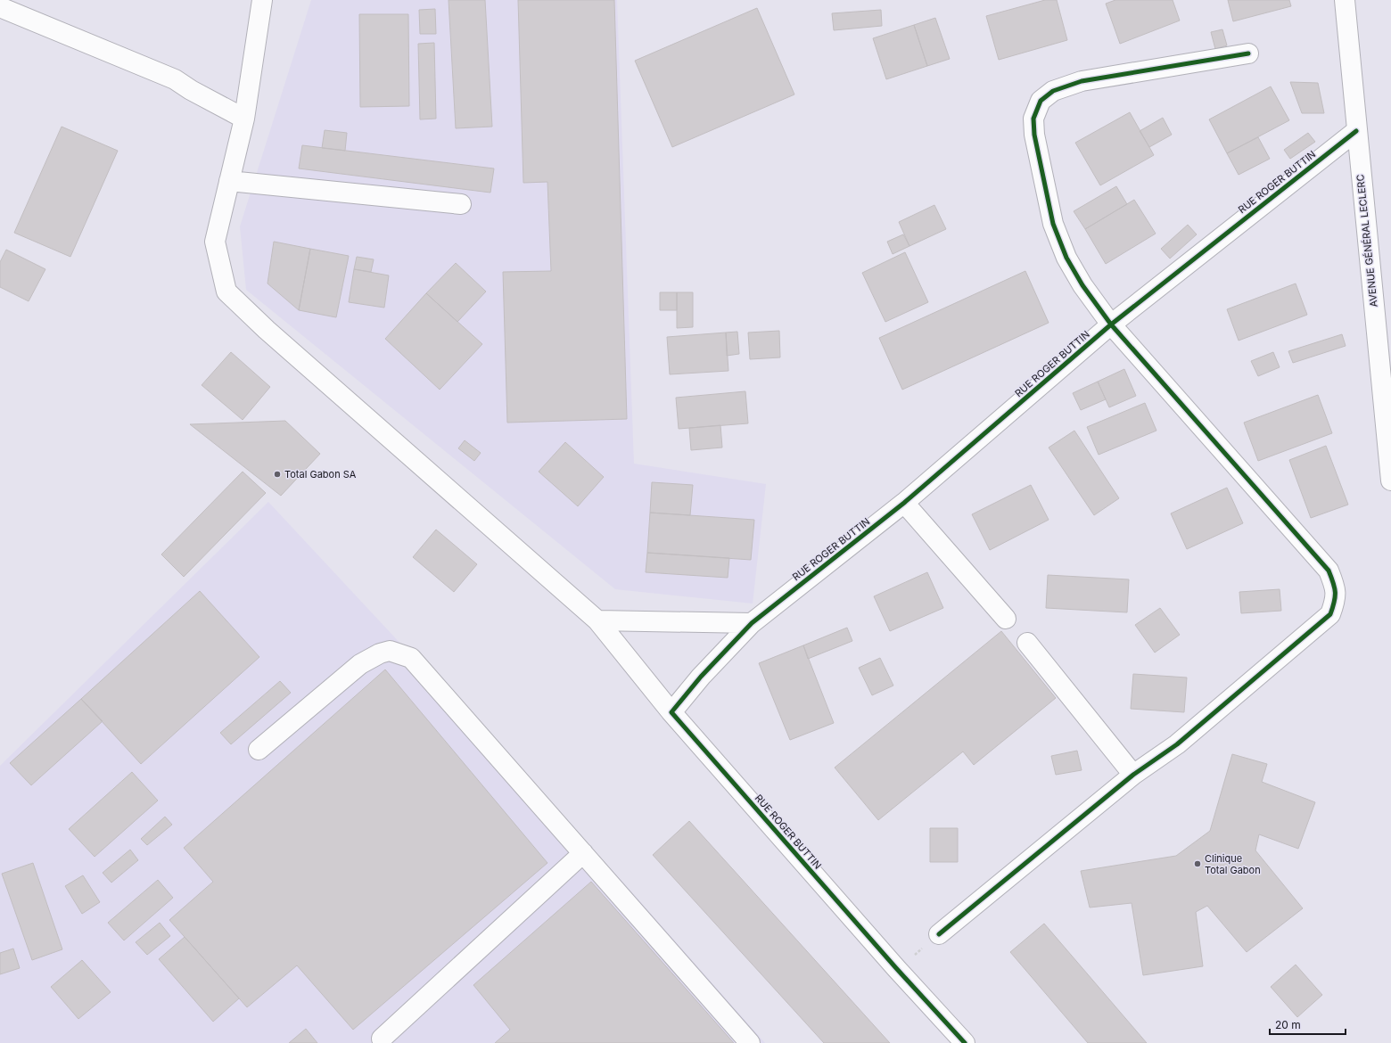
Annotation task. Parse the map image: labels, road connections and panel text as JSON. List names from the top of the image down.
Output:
{
  "streets": {
    "street": ["RUE ROGER BUTTIN", "AVENUE GÉNÉRAL LECLERC"]
  },
  "crossings": [
    ["RUE ROGER BUTTIN", "AVENUE GÉNÉRAL LECLERC"]
  ],
  "places": ["Total Gabon SA", "Clinique Total Gabon"],
  "scale_bar": "20 m"
}
